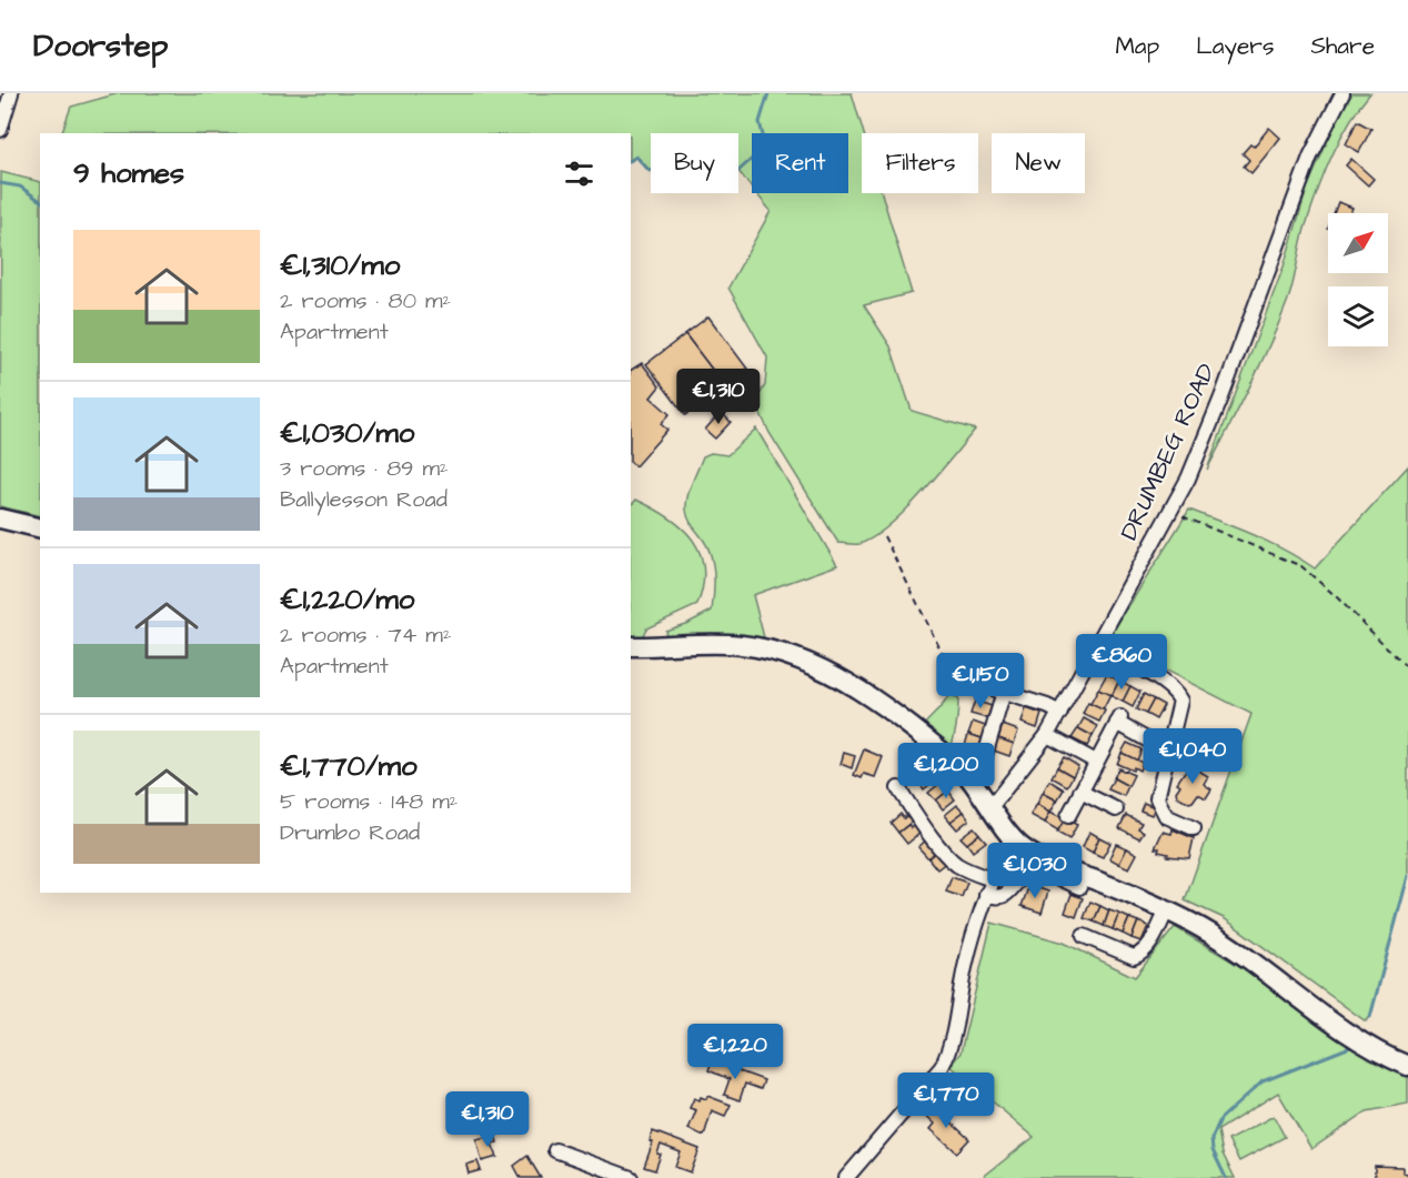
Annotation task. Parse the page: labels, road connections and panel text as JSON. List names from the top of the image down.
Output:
{
  "streets": {
    "street": ["DRUMBEG ROAD"]
  },
  "north": "top right",
  "page": {
    "header": "Doorstep",
    "nav": ["Map", "Layers", "Share"],
    "chip": [
      "Buy",
      "Rent",
      "Filters",
      "New"
    ],
    "heading": "9 homes",
    "list": [
      {
        "name": "€1,310/mo",
        "note": "2 rooms · 80 m² · Apartment"
      },
      {
        "name": "€1,030/mo",
        "note": "3 rooms · 89 m² · Ballylesson Road"
      },
      {
        "name": "€1,220/mo",
        "note": "2 rooms · 74 m² · Apartment"
      },
      {
        "name": "€1,770/mo",
        "note": "5 rooms · 148 m² · Drumbo Road"
      }
    ],
    "price": [
      "€1,310",
      "€860",
      "€1,150",
      "€1,040",
      "€1,200",
      "€1,030",
      "€1,220",
      "€1,770",
      "€1,310"
    ]
  }
}
